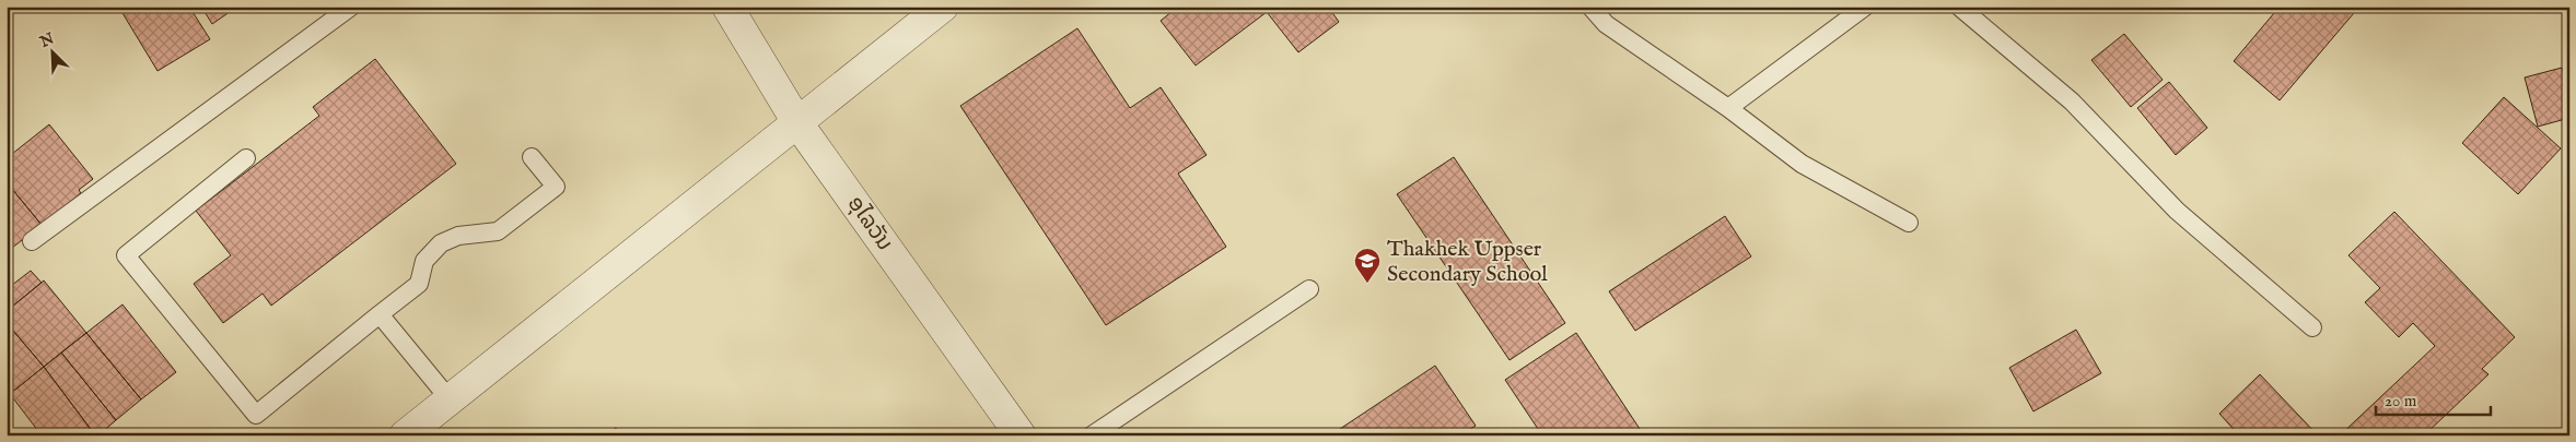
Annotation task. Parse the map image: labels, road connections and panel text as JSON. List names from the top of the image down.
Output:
{
  "streets": {
    "street": ["ອຸໄລວັນ"]
  },
  "places": {
    "school or university": ["Thakhek Uppser Secondary School"]
  },
  "scale_bar": "20 m",
  "north": "top left"
}
